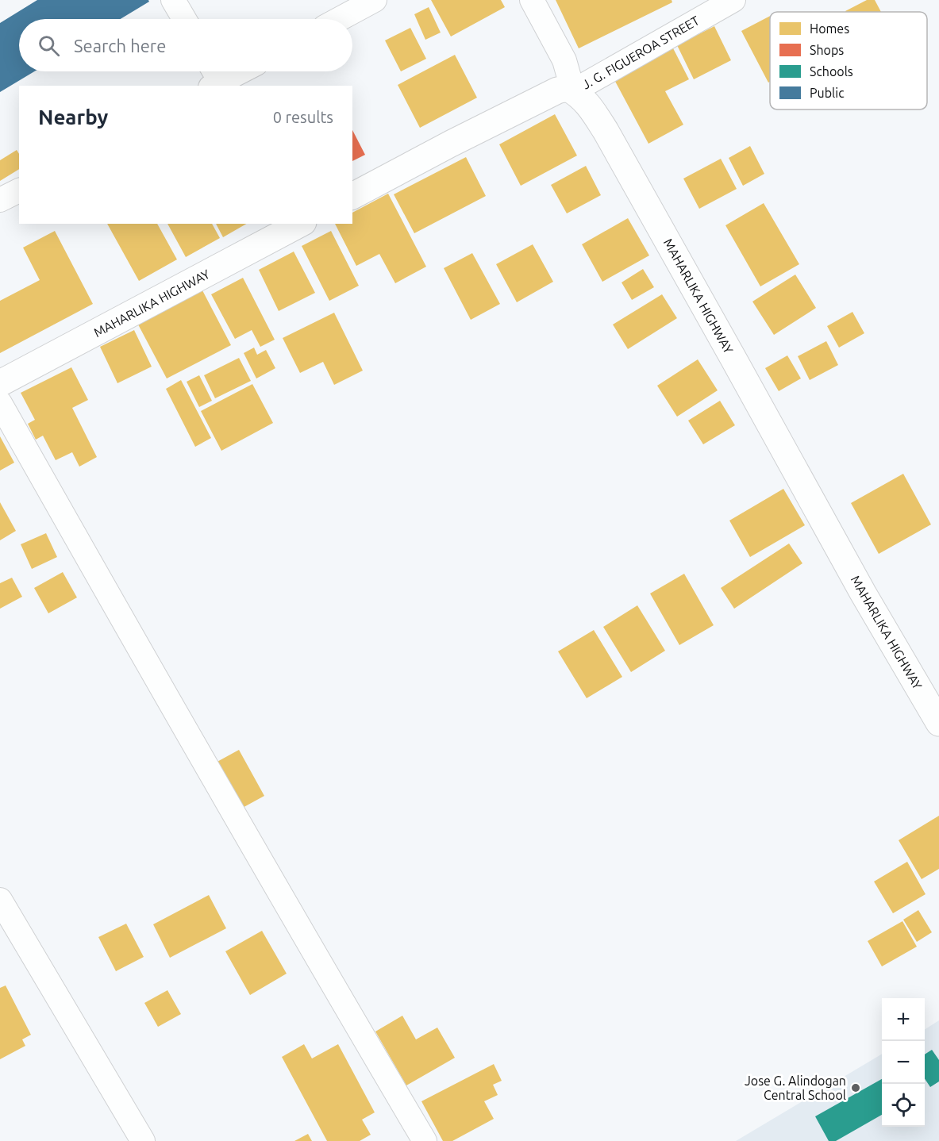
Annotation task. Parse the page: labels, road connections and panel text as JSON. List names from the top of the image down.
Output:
{
  "streets": {
    "highway": ["MAHARLIKA HIGHWAY"],
    "street": ["J. G. FIGUEROA STREET"]
  },
  "crossings": [
    ["J. G. FIGUEROA STREET", "MAHARLIKA HIGHWAY"]
  ],
  "places": ["Jose G. Alindogan Central School"],
  "legend": [
    "Homes",
    "Shops",
    "Schools",
    "Public"
  ],
  "page": {
    "search": "Search here",
    "heading": ["Nearby", "0 results"],
    "map_buttons": ["+", "−"]
  }
}
